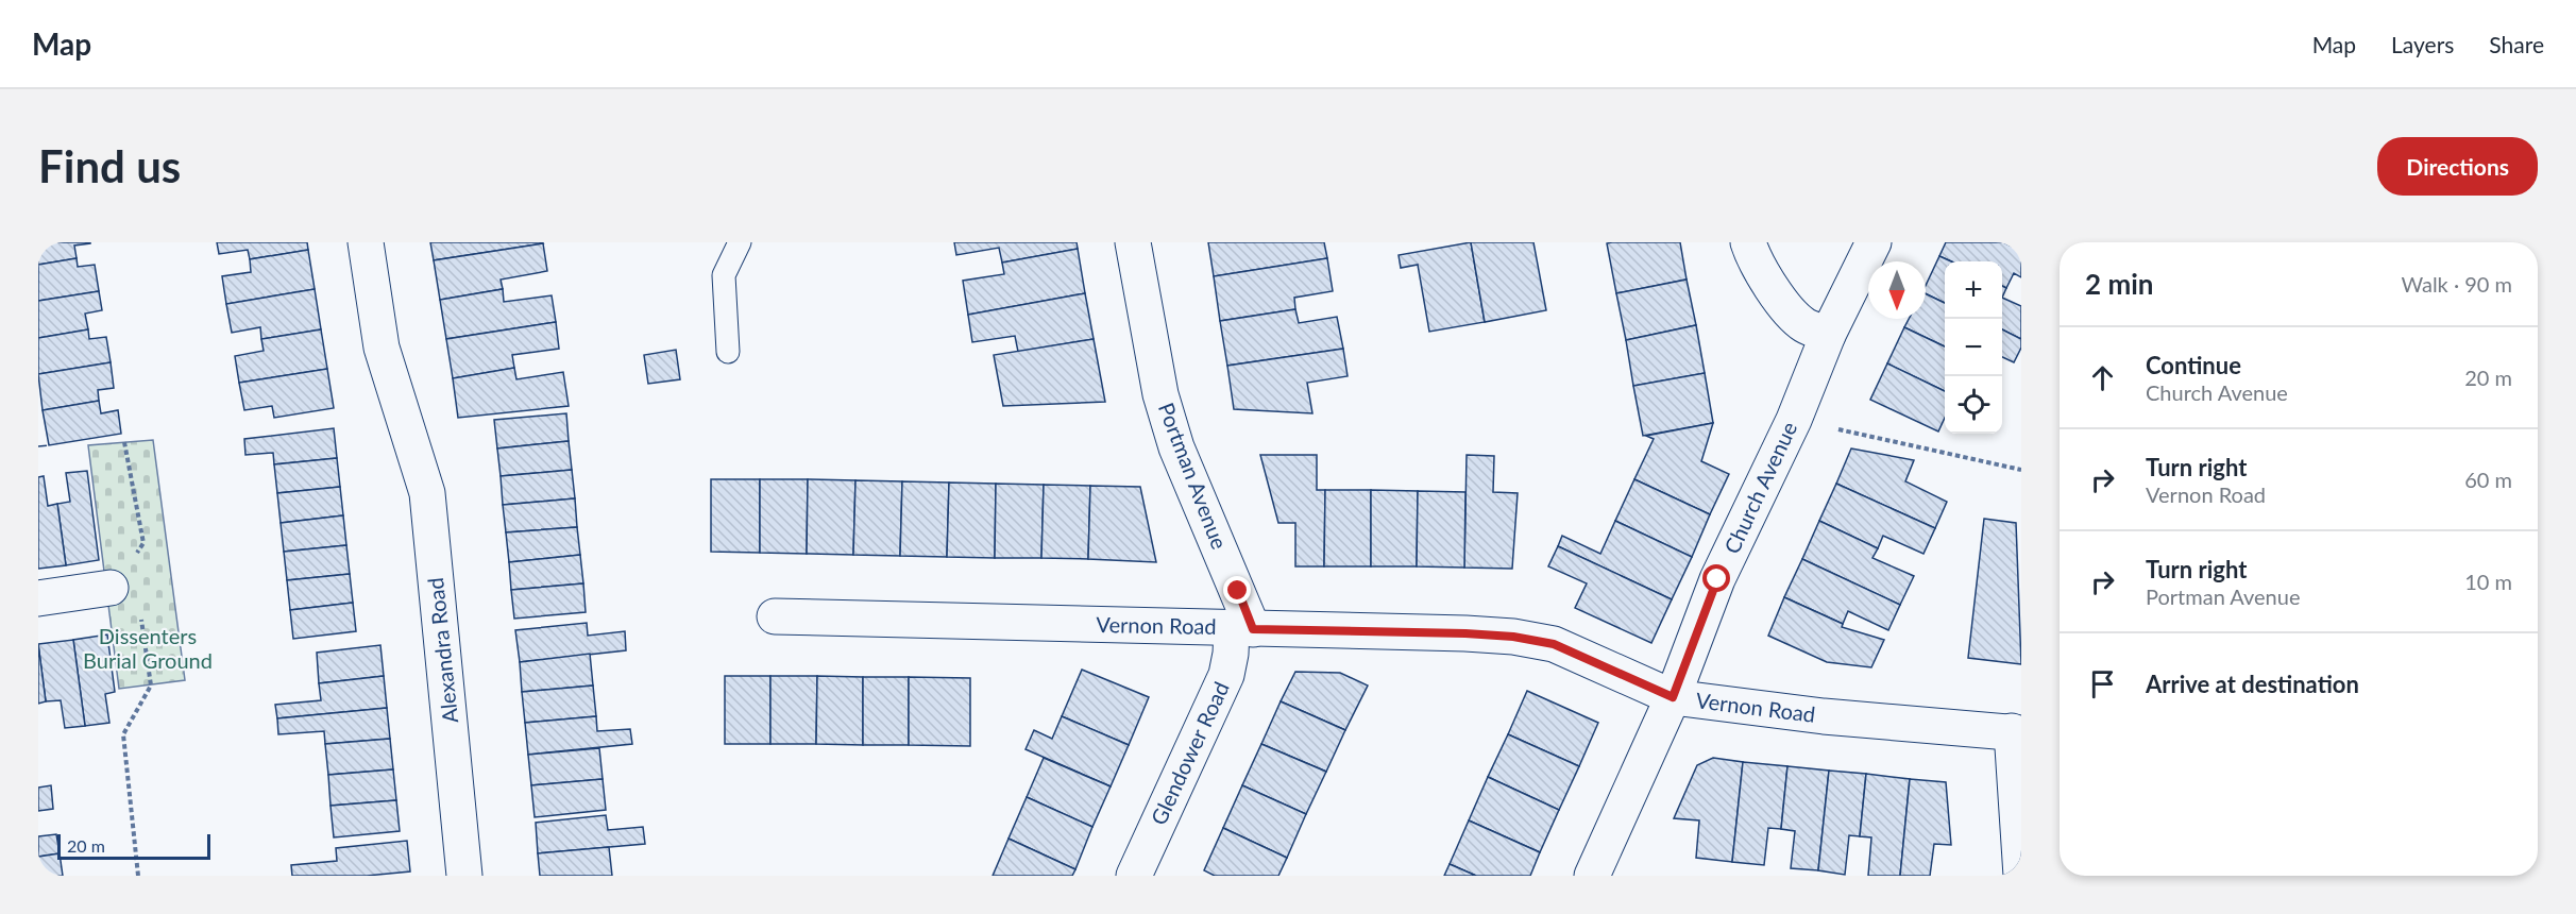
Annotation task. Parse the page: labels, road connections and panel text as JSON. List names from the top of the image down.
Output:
{
  "streets": {
    "street": [
      "Portman Avenue",
      "Church Avenue",
      "Vernon Road",
      "Alexandra Road",
      "Glendower Road"
    ]
  },
  "crossings": [
    ["Portman Avenue", "Vernon Road"],
    ["Portman Avenue", "Glendower Road"],
    ["Church Avenue", "Vernon Road"],
    ["Vernon Road", "Glendower Road"]
  ],
  "parks": ["Dissenters Burial Ground"],
  "scale_bar": "20 m",
  "north": "bottom",
  "page": {
    "header": "Map",
    "nav": ["Map", "Layers", "Share"],
    "buttons": "Directions",
    "title": "Find us",
    "heading": ["2 min", "Walk · 90 m"],
    "map_buttons": ["+", "−"],
    "list": [
      ["Continue", "Church Avenue", "20 m"],
      ["Turn right", "Vernon Road", "60 m"],
      ["Turn right", "Portman Avenue", "10 m"],
      "Arrive at destination"
    ],
    "scale": "20 m"
  }
}
